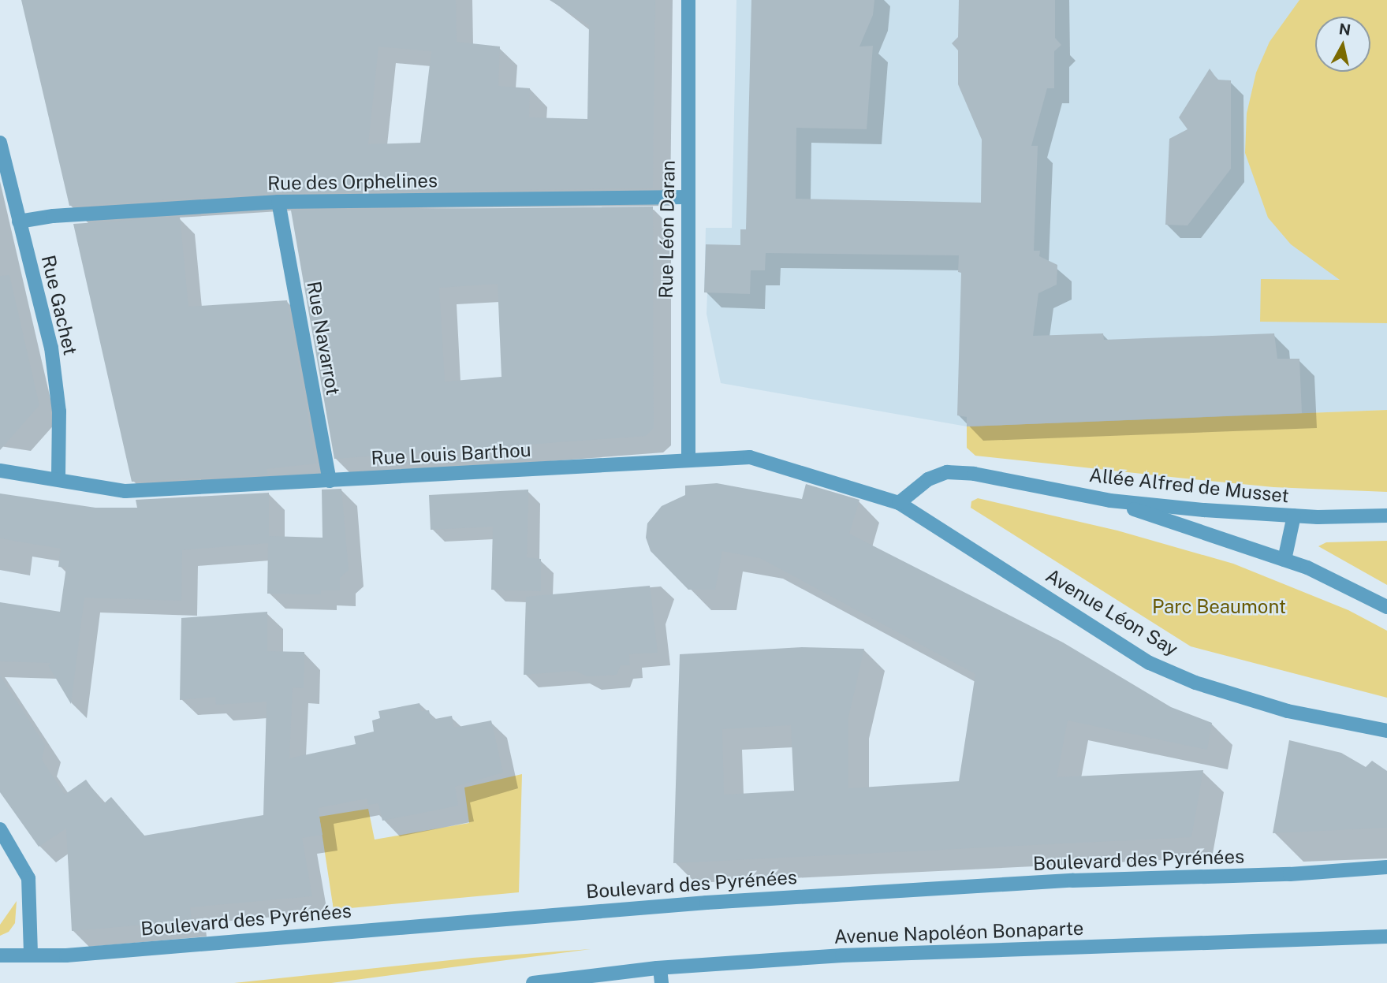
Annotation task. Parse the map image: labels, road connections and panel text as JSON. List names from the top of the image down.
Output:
{
  "streets": {
    "street": [
      "Rue des Orphelines",
      "Rue Léon Daran",
      "Rue Gachet",
      "Rue Navarrot",
      "Rue Louis Barthou",
      "Allée Alfred de Musset",
      "Avenue Léon Say",
      "Boulevard des Pyrénées",
      "Avenue Napoléon Bonaparte"
    ]
  },
  "crossings": [
    ["Rue des Orphelines", "Rue Léon Daran"],
    ["Rue des Orphelines", "Rue Gachet"],
    ["Rue des Orphelines", "Rue Navarrot"],
    ["Rue Léon Daran", "Rue Louis Barthou"],
    ["Rue Gachet", "Rue Louis Barthou"],
    ["Rue Navarrot", "Rue Louis Barthou"],
    ["Rue Louis Barthou", "Allée Alfred de Musset"],
    ["Rue Louis Barthou", "Avenue Léon Say"],
    ["Allée Alfred de Musset", "Avenue Léon Say"]
  ],
  "parks": ["Parc Beaumont"],
  "north": "top"
}
